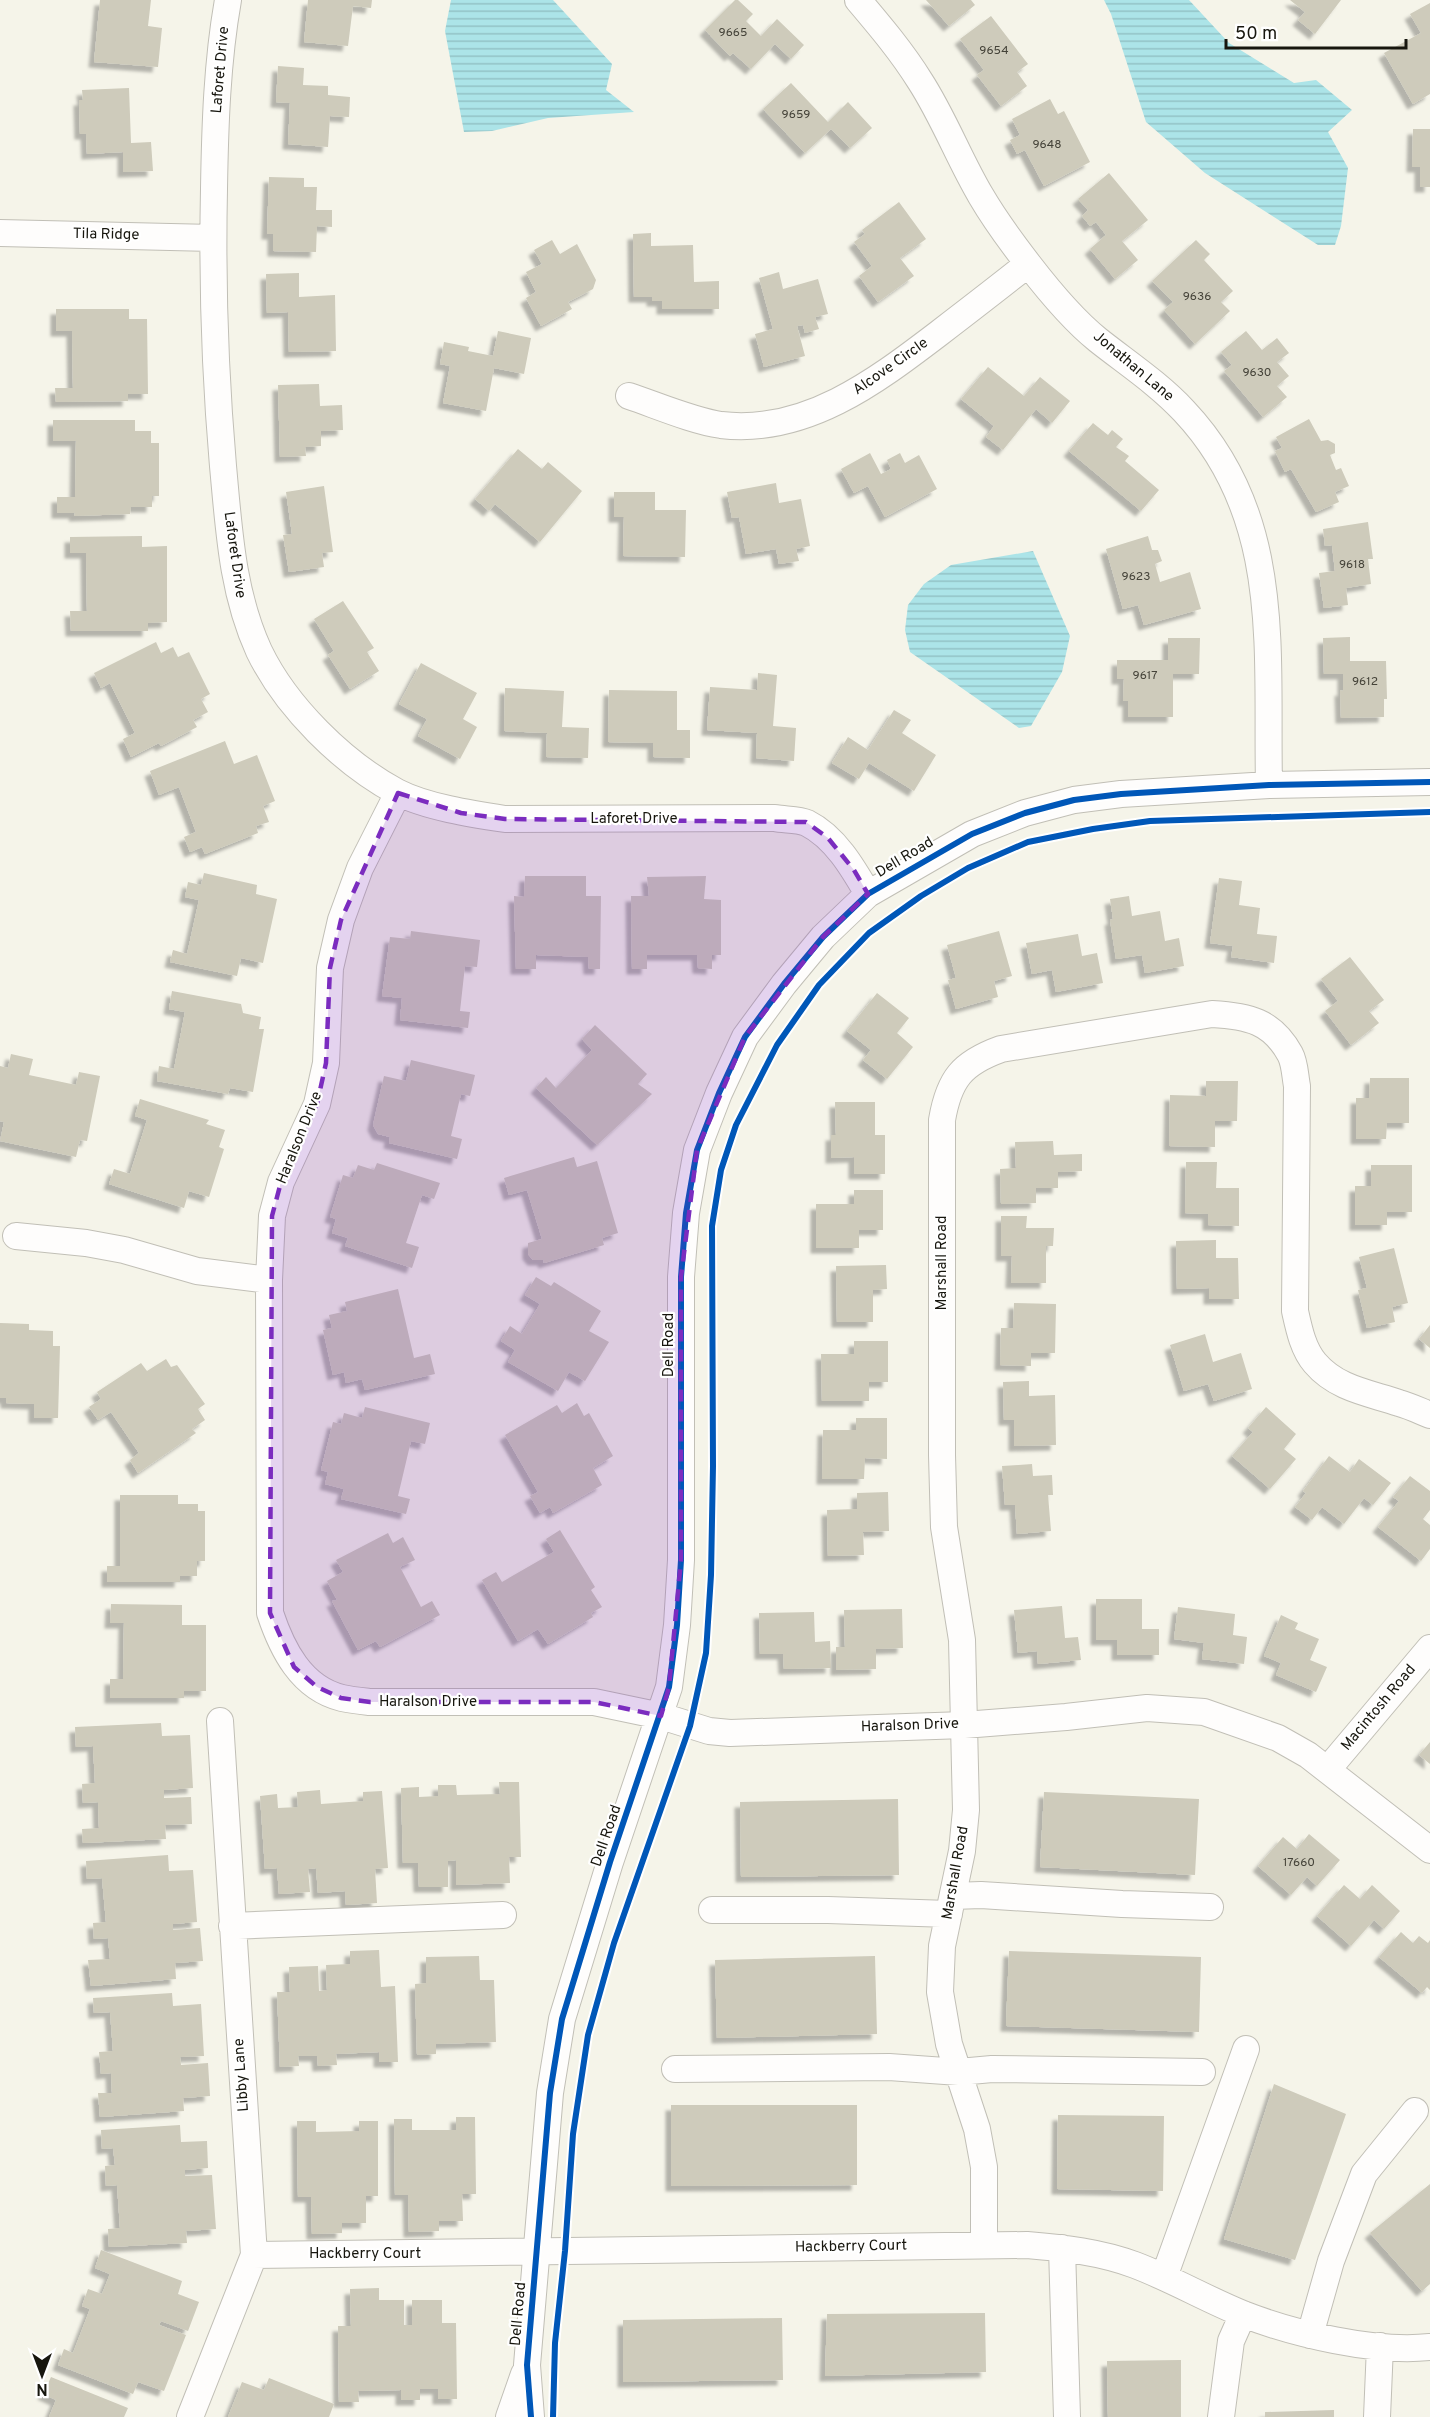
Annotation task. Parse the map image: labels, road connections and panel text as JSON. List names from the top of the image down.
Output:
{
  "streets": {
    "street": [
      "Laforet Drive",
      "Tila Ridge",
      "Alcove Circle",
      "Jonathan Lane",
      "Dell Road",
      "Haralson Drive",
      "Marshall Road",
      "Macintosh Road",
      "Libby Lane",
      "Hackberry Court"
    ]
  },
  "crossings": [
    ["Laforet Drive", "Tila Ridge"],
    ["Laforet Drive", "Dell Road"],
    ["Laforet Drive", "Haralson Drive"],
    ["Alcove Circle", "Jonathan Lane"],
    ["Jonathan Lane", "Dell Road"],
    ["Dell Road", "Haralson Drive"],
    ["Dell Road", "Hackberry Court"],
    ["Haralson Drive", "Marshall Road"],
    ["Haralson Drive", "Macintosh Road"],
    ["Marshall Road", "Hackberry Court"],
    ["Libby Lane", "Hackberry Court"]
  ],
  "house_numbers": [
    "9665",
    "9654",
    "9659",
    "9648",
    "9636",
    "9630",
    "9618",
    "9623",
    "9617",
    "9612",
    "17660"
  ],
  "scale_bar": "50 m",
  "north": "bottom"
}
